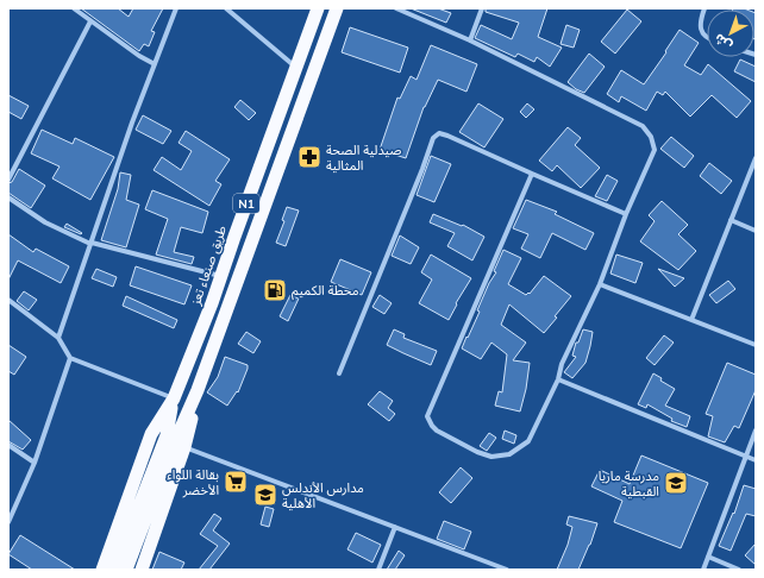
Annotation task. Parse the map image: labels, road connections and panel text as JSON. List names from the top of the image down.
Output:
{
  "streets": {
    "highway": ["N1", "طريق صنعاء تعز"]
  },
  "places": {
    "pharmacy": ["صيدلية الصحة المثالية"],
    "fuel station": ["محطة الكميم"],
    "supermarket": ["بقالة اللواء الأخضر"],
    "school or university": ["مدرسة ماريا القبطية", "مدارس الأندلس الأهلية"]
  },
  "north": "bottom left"
}
